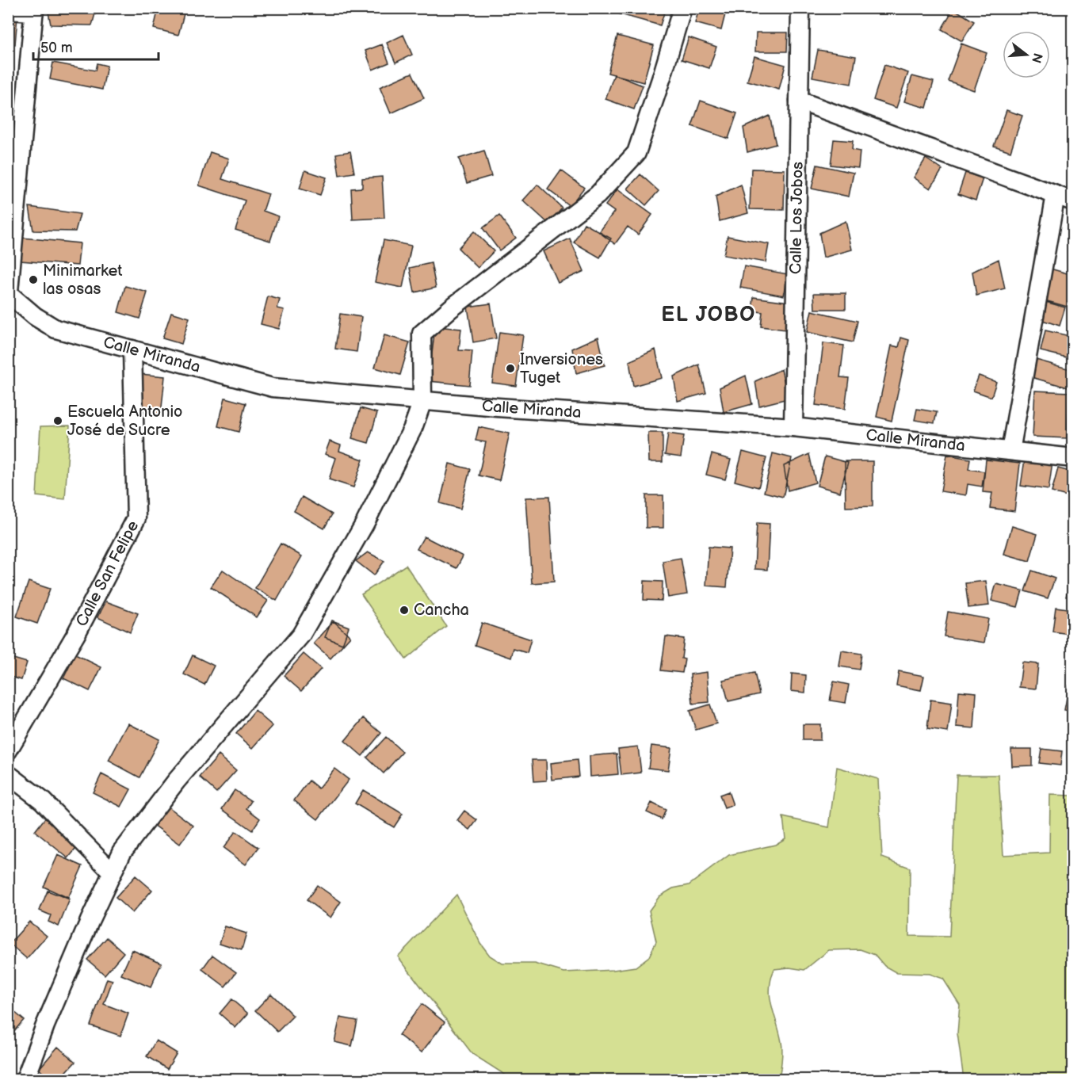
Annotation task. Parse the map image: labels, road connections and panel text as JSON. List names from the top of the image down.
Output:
{
  "streets": {
    "street": ["Calle Los Jobos", "Calle Miranda", "Calle San Felipe"]
  },
  "crossings": [
    ["Calle Los Jobos", "Calle Miranda"],
    ["Calle Miranda", "Calle San Felipe"]
  ],
  "districts": ["EL JOBO"],
  "places": [
    "Minimarket las osas",
    "Inversiones Tuget",
    "Escuela Antonio José de Sucre",
    "Cancha"
  ],
  "scale_bar": "50 m",
  "north": "right"
}
